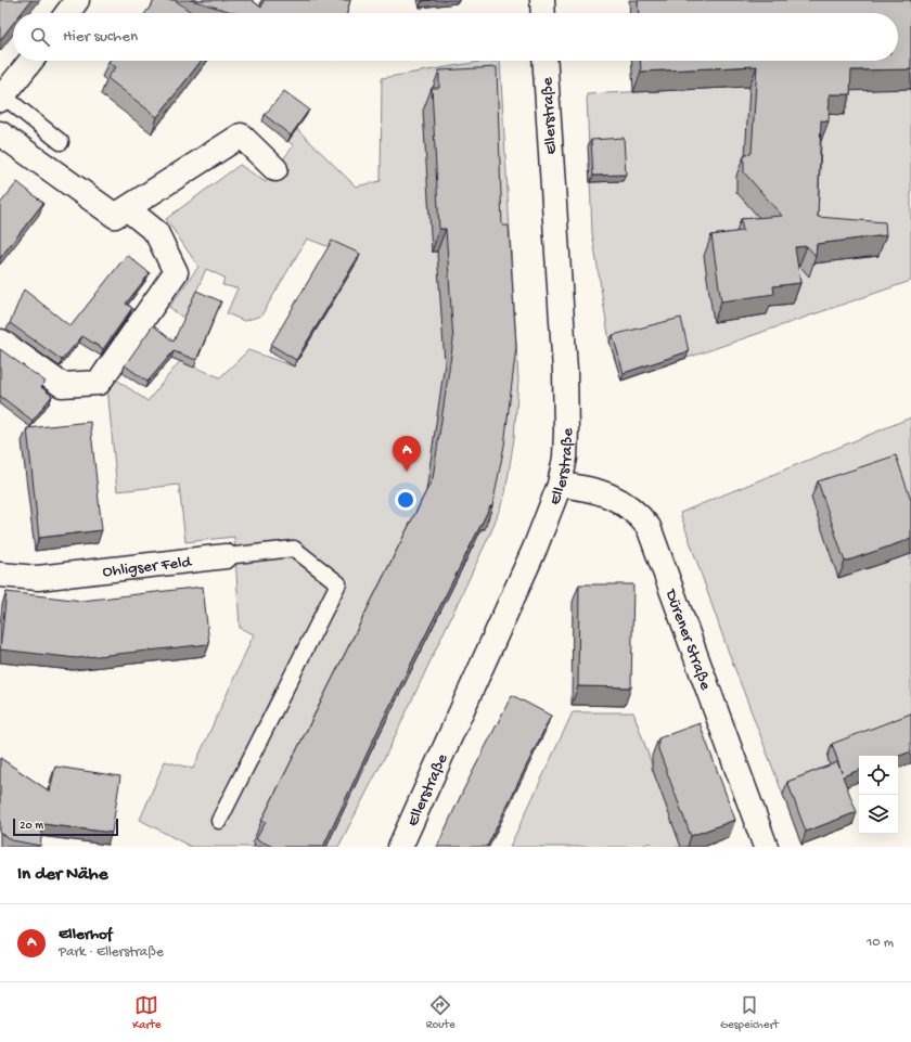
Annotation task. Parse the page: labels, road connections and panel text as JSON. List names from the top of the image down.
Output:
{
  "streets": {
    "street": ["Ellerstraße", "Ohligser Feld", "Dürener Straße"]
  },
  "crossings": [
    ["Ellerstraße", "Dürener Straße"]
  ],
  "scale_bar": "20 m",
  "page": {
    "search": "Hier suchen",
    "pins": "A",
    "scale": "20 m",
    "heading": "In der Nähe",
    "list": [
      {
        "mark": "A",
        "name": "Ellerhof",
        "note": "Park · Ellerstraße",
        "value": "10 m"
      }
    ],
    "nav": ["Karte", "Route", "Gespeichert"]
  }
}
